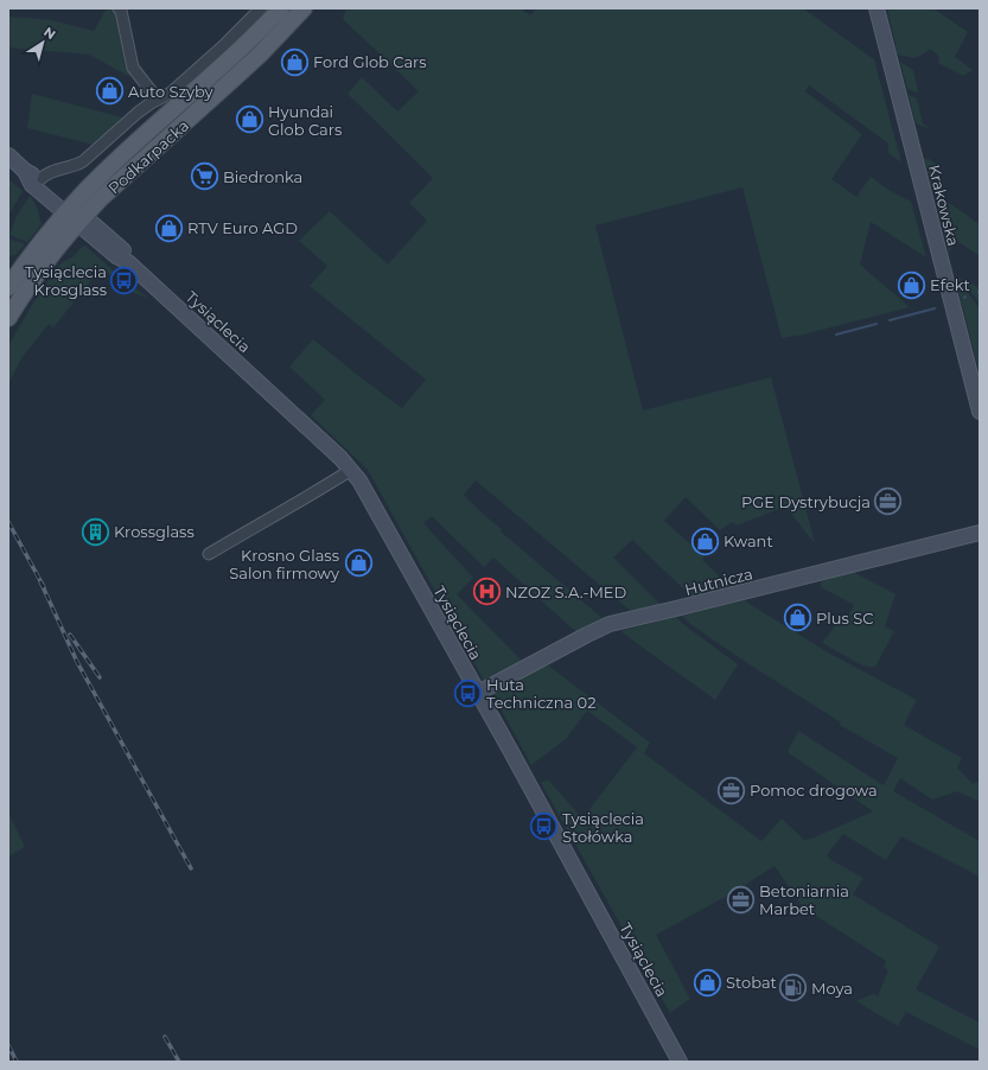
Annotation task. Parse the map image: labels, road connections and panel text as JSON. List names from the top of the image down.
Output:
{
  "streets": {
    "main road": ["Podkarpacka"],
    "street": ["Krakowska", "Tysiąclecia", "Hutnicza"]
  },
  "crossings": [
    ["Podkarpacka", "Tysiąclecia"],
    ["Tysiąclecia", "Hutnicza"]
  ],
  "places": {
    "shop": [
      "Ford Glob Cars",
      "Auto Szyby",
      "Hyundai Glob Cars",
      "RTV Euro AGD",
      "Efekt",
      "Kwant",
      "Krosno Glass Salon firmowy",
      "Plus SC",
      "Stobat"
    ],
    "supermarket": ["Biedronka"],
    "bus stop": ["Tysiąclecia Krosglass", "Huta Techniczna 02", "Tysiąclecia Stołówka"],
    "office": ["PGE Dystrybucja", "Pomoc drogowa", "Betoniarnia Marbet"],
    "building": ["Krossglass"],
    "hospital": ["NZOZ S.A.-MED"],
    "fuel station": ["Moya"]
  },
  "north": "top right"
}
